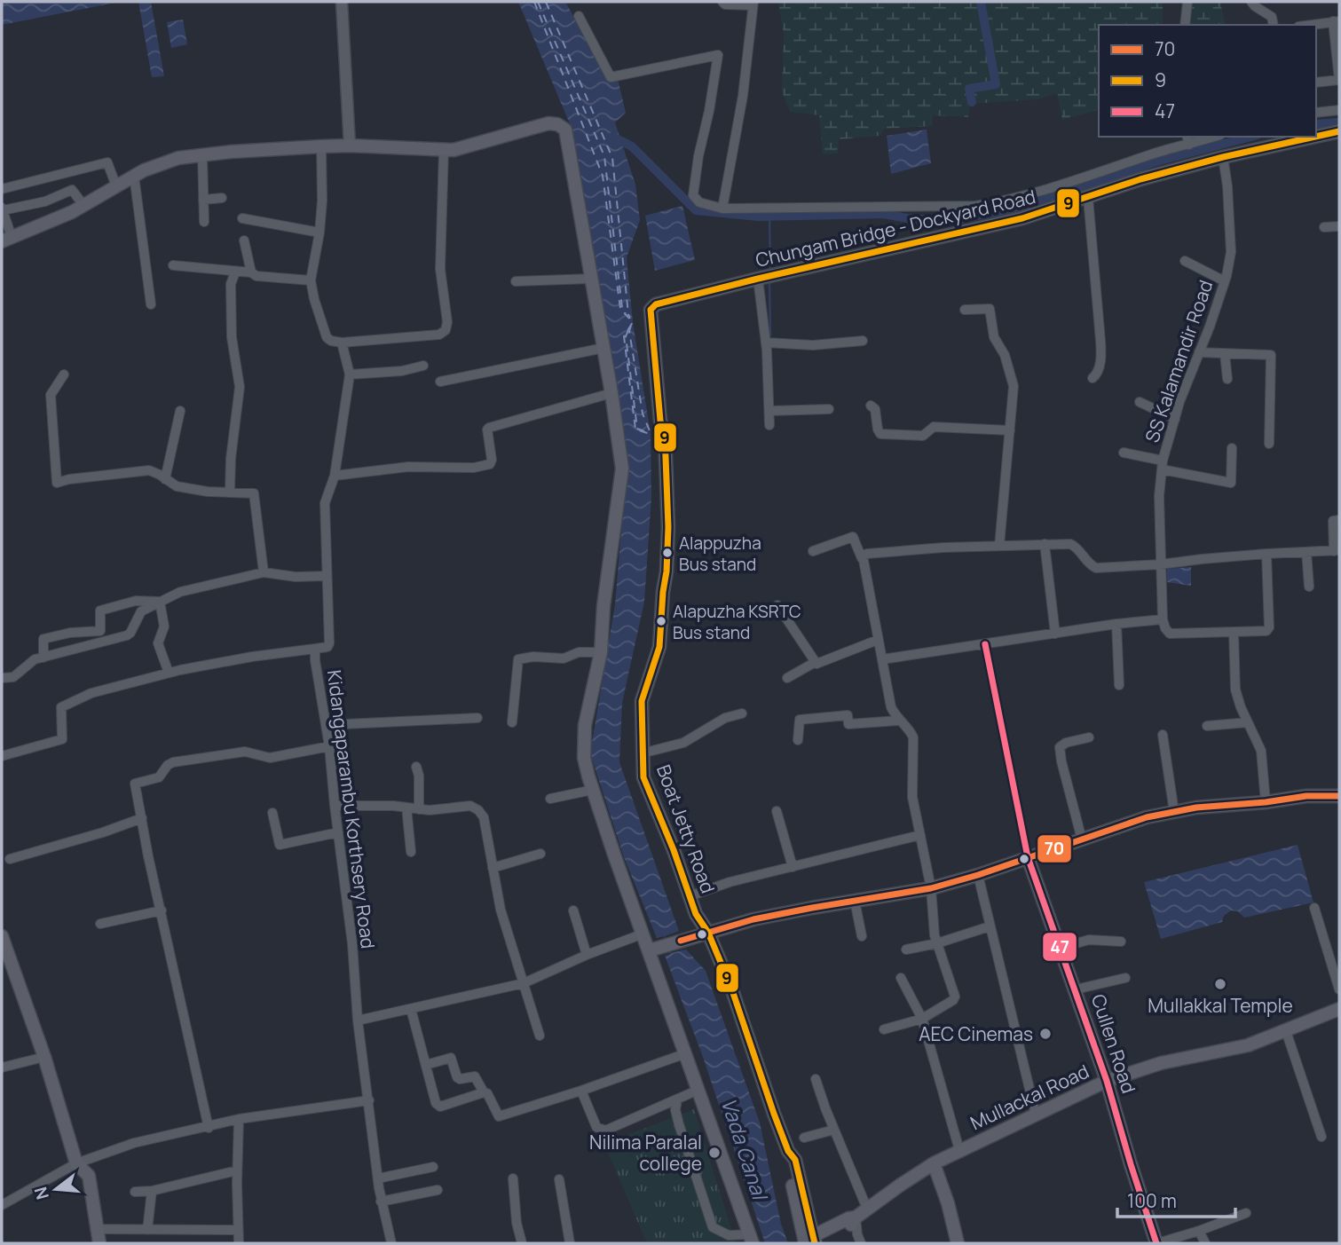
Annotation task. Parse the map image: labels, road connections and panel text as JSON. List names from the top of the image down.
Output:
{
  "streets": {
    "main road": [
      "Chungam Bridge - Dockyard Road",
      "Boat Jetty Road",
      "Cullen Road",
      "Mullackal Road"
    ],
    "street": ["SS Kalamandir Road", "Kidangaparambu Korthsery Road"]
  },
  "crossings": [
    ["Chungam Bridge - Dockyard Road", "SS Kalamandir Road"],
    ["Chungam Bridge - Dockyard Road", "Boat Jetty Road"],
    ["Boat Jetty Road", "Mullackal Road"],
    ["Cullen Road", "Mullackal Road"]
  ],
  "water": ["Vada Canal"],
  "places": [
    "Alappuzha Bus stand",
    "Alapuzha KSRTC Bus stand",
    "Mullakkal Temple",
    "AEC Cinemas",
    "Nilima Paralal college"
  ],
  "lines": ["transit line 9", "transit line 47", "transit line 70"],
  "legend": ["70", "9", "47"],
  "scale_bar": "100 m",
  "north": "left"
}
